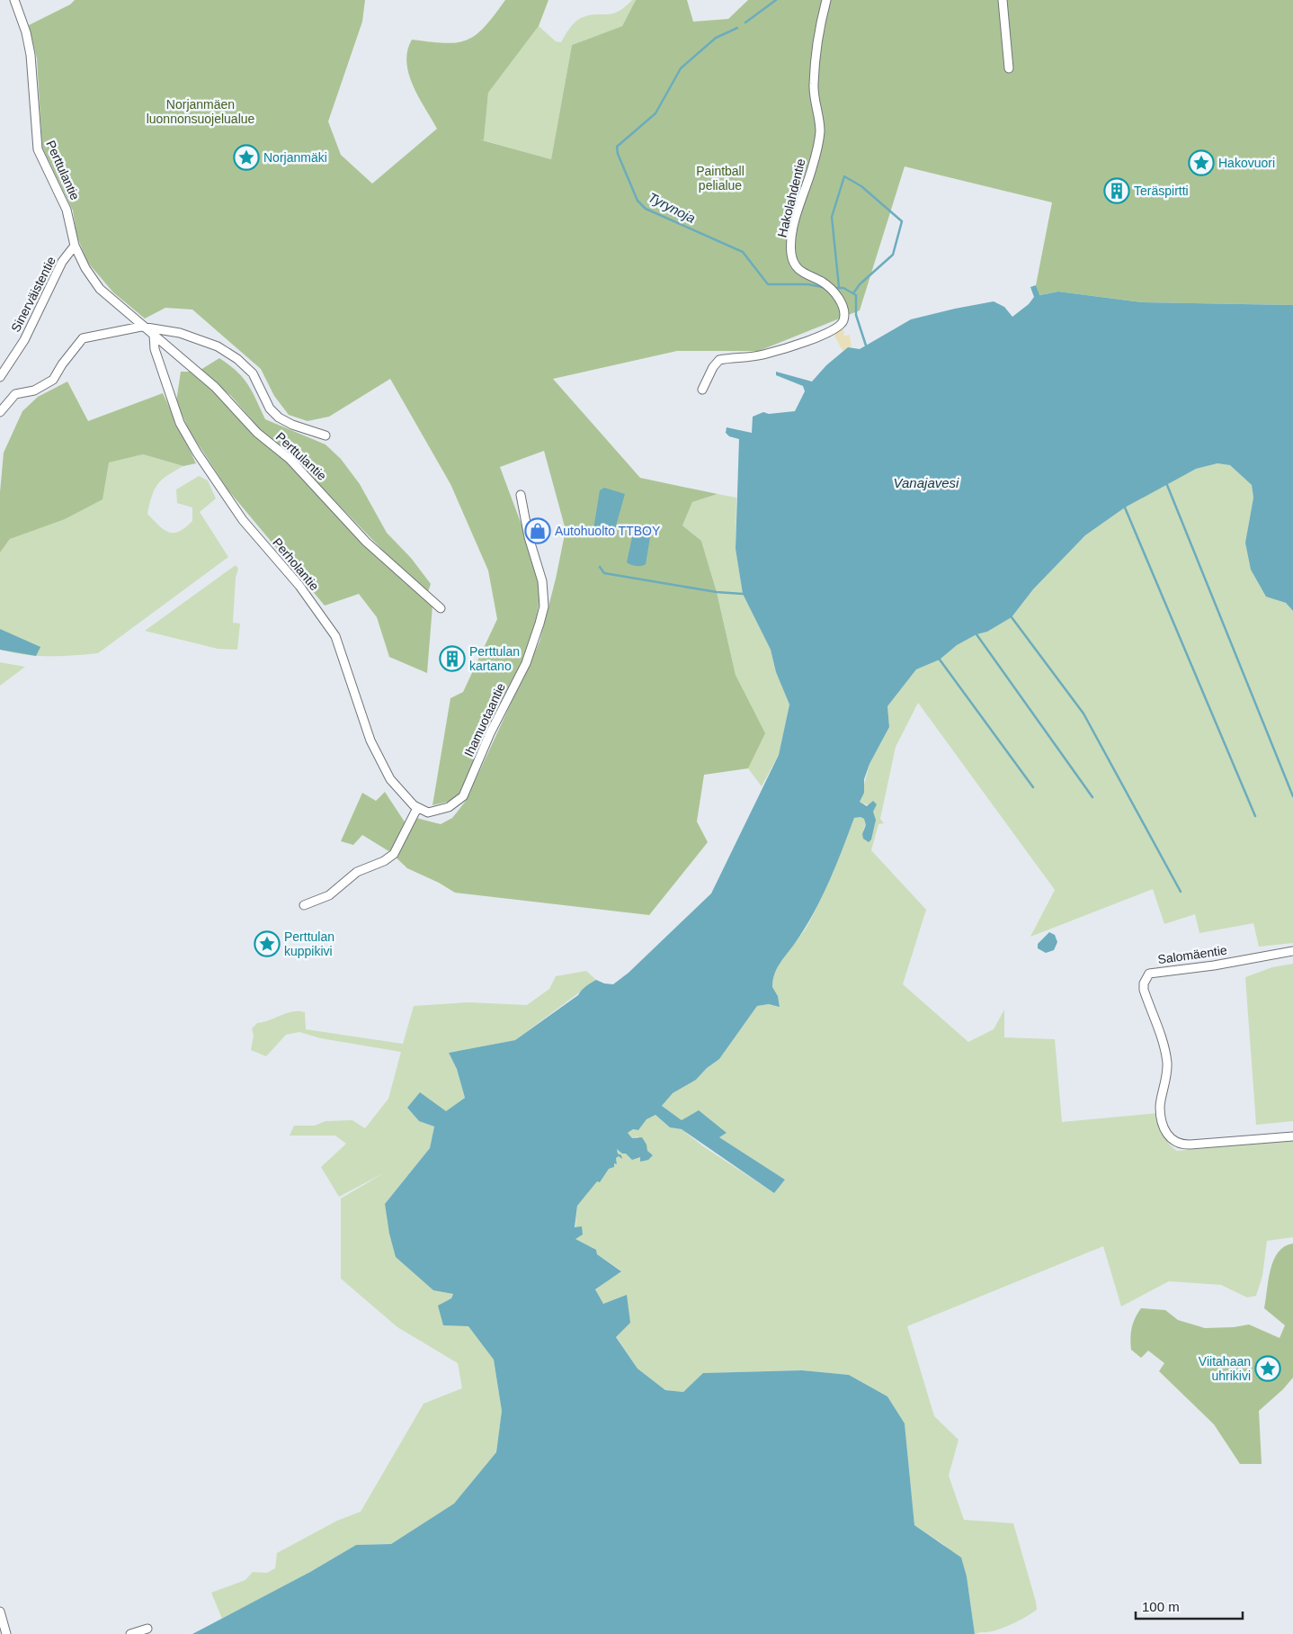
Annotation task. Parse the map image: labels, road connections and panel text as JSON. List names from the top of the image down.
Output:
{
  "streets": {
    "street": [
      "Perttulantie",
      "Hakolahdentie",
      "Sinerväistentie",
      "Perholantie",
      "Ihamuotaantie",
      "Salomäentie"
    ]
  },
  "crossings": [
    ["Perttulantie", "Sinerväistentie"],
    ["Perttulantie", "Perholantie"],
    ["Perholantie", "Ihamuotaantie"]
  ],
  "water": ["Tyrynoja", "Vanajavesi"],
  "parks": ["Norjanmäen luonnonsuojelualue", "Paintball pelialue"],
  "places": {
    "place": [
      "Norjanmäki",
      "Hakovuori",
      "Perttulan kuppikivi",
      "Viitahaan uhrikivi"
    ],
    "building": ["Teräspirtti", "Perttulan kartano"],
    "shop": ["Autohuolto TTBOY"]
  },
  "scale_bar": "100 m"
}
